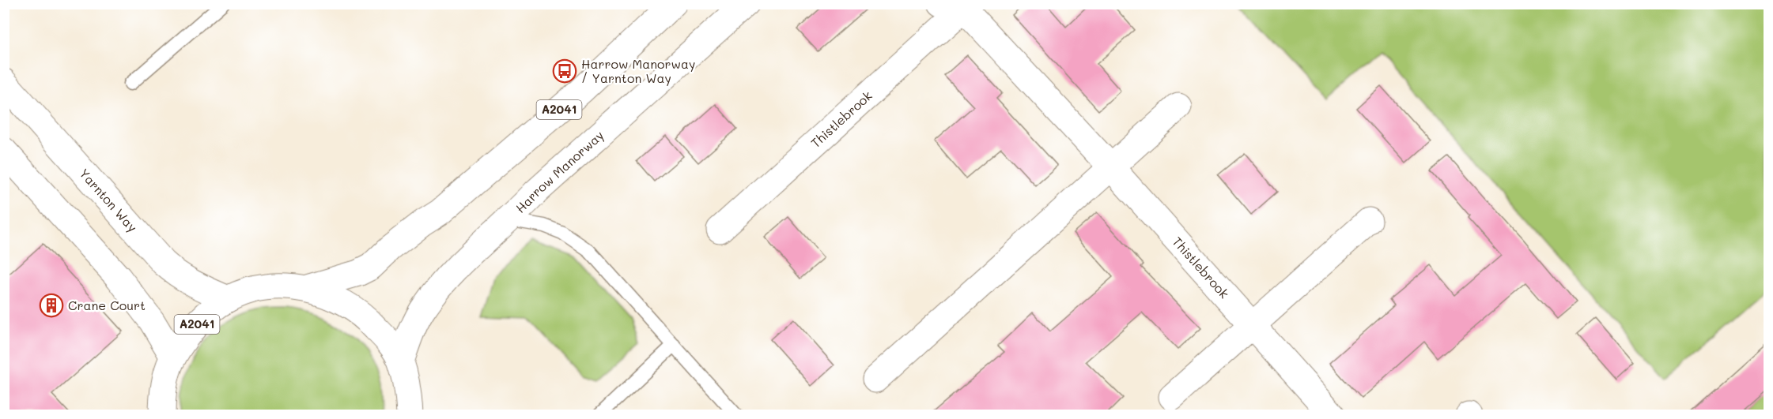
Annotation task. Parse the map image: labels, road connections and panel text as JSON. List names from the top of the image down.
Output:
{
  "streets": {
    "street": [
      "A2041",
      "Thistlebrook",
      "Harrow Manorway",
      "Yarnton Way"
    ]
  },
  "crossings": [
    ["A2041", "Harrow Manorway"],
    ["A2041", "Yarnton Way"]
  ],
  "places": {
    "bus stop": ["Harrow Manorway / Yarnton Way"],
    "building": ["Crane Court"]
  }
}
